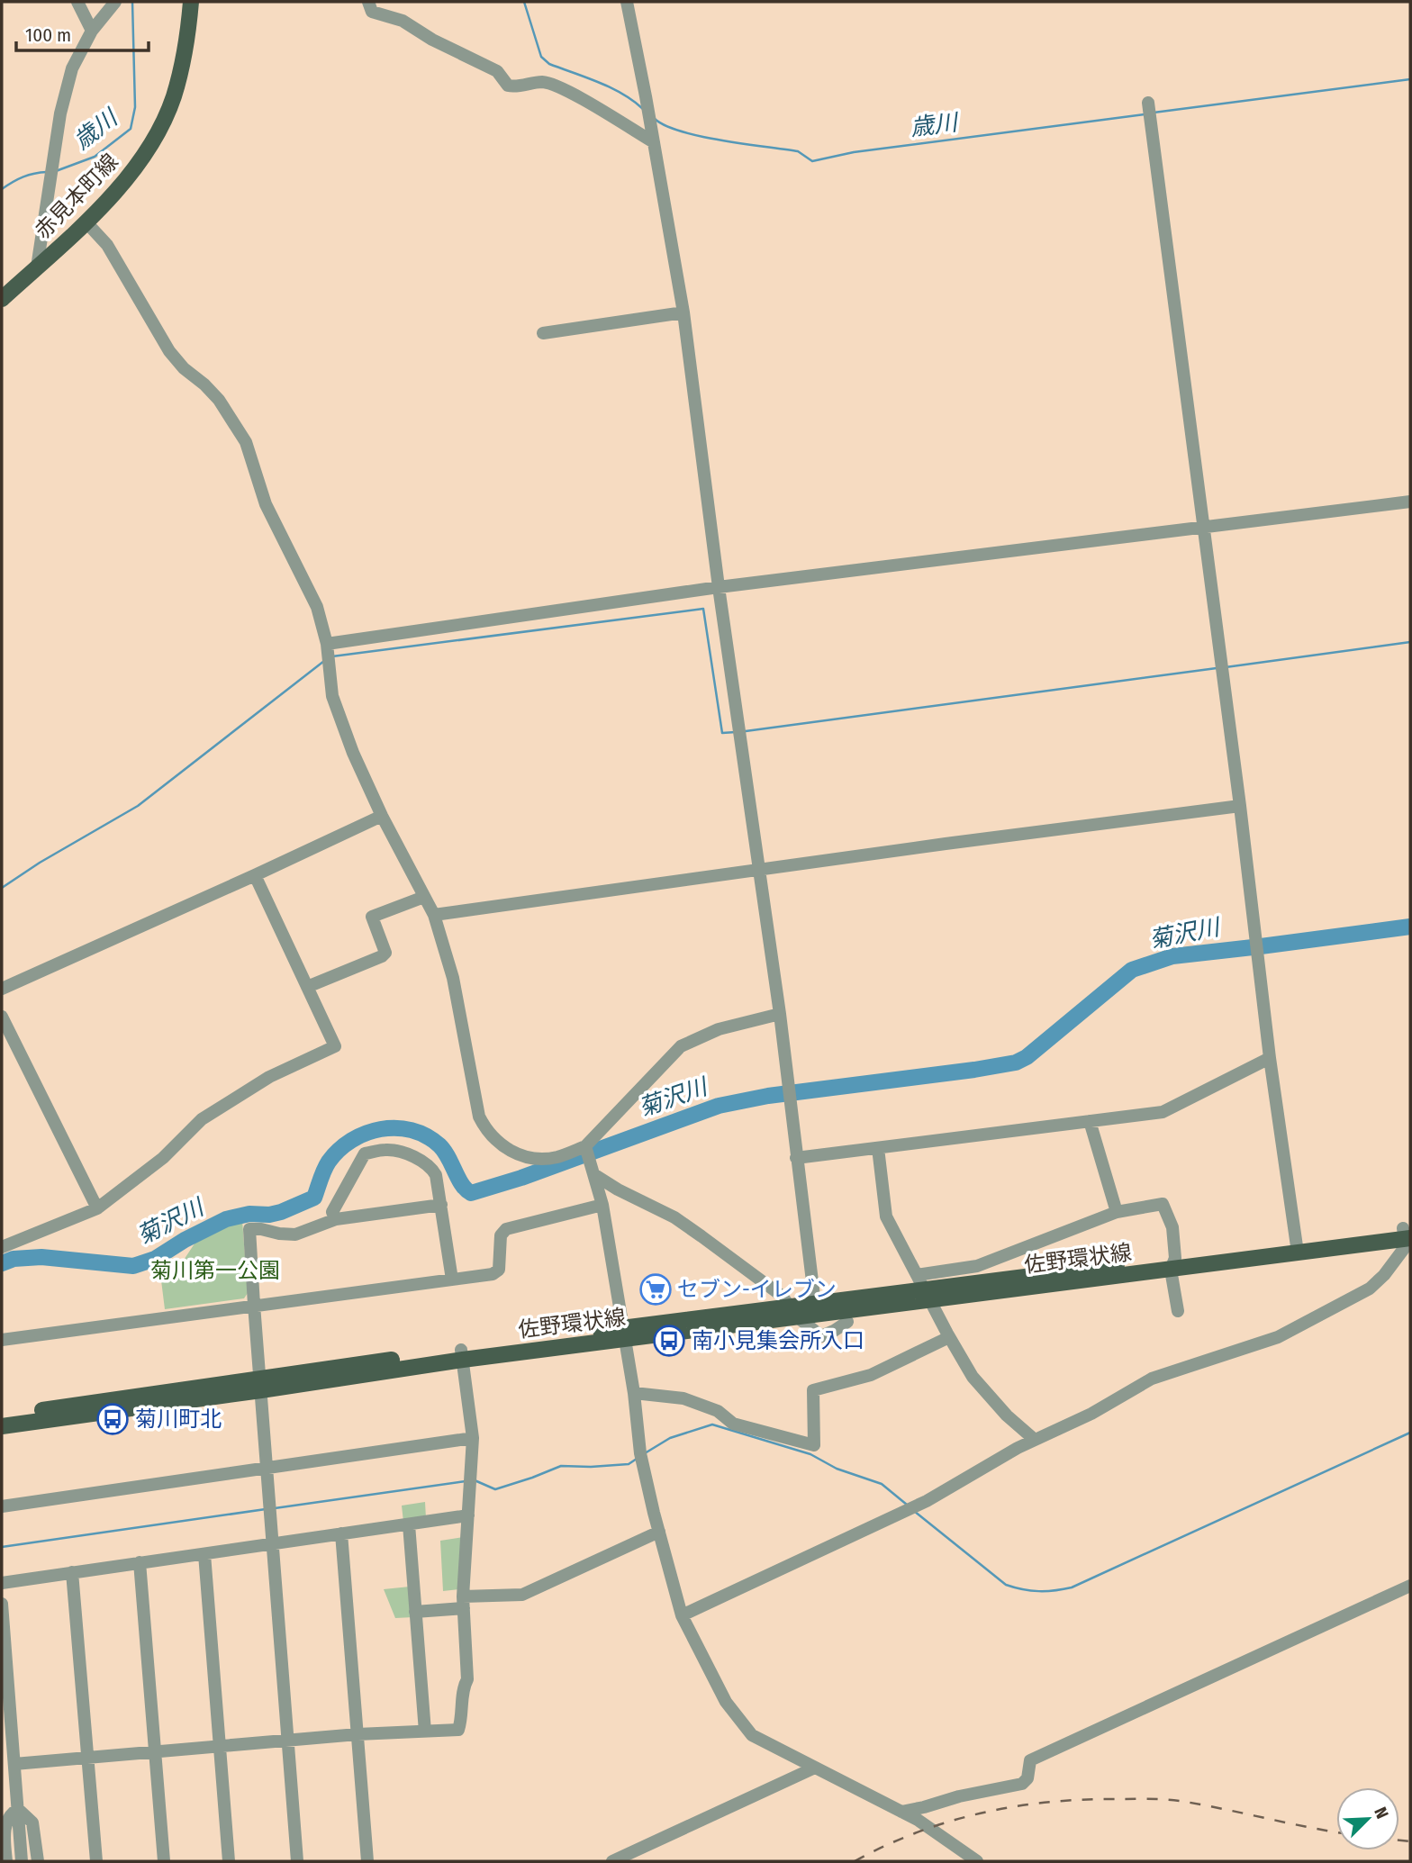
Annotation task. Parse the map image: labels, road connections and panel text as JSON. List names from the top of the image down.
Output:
{
  "streets": {
    "main road": ["赤見本町線", "佐野環状線"]
  },
  "water": ["歳川", "菊沢川"],
  "parks": ["菊川第一公園"],
  "places": {
    "supermarket": ["セブン-イレブン"],
    "bus stop": ["南小見集会所入口", "菊川町北"]
  },
  "scale_bar": "100 m",
  "north": "top right"
}
